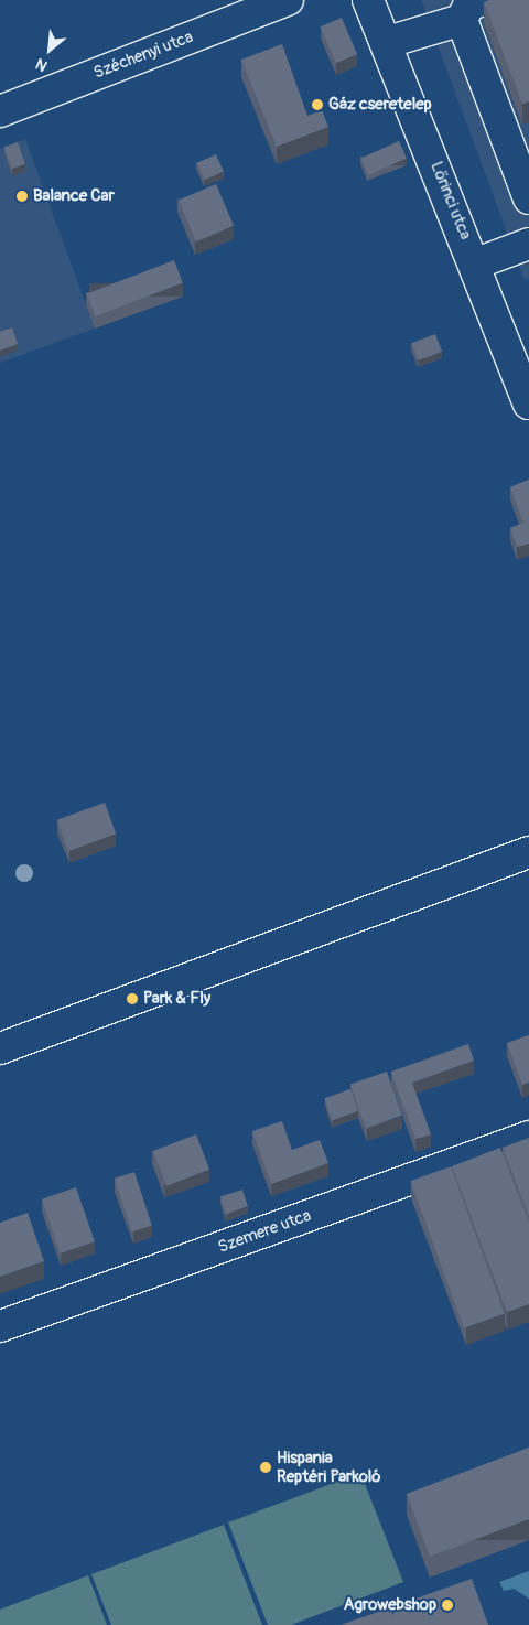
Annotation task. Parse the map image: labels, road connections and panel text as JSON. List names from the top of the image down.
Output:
{
  "streets": {
    "street": ["Széchenyi utca", "Lőrinci utca", "Szemere utca"]
  },
  "places": [
    "Gáz cseretelep",
    "Balance Car",
    "Park & Fly",
    "Hispania Reptéri Parkoló",
    "Agrowebshop"
  ],
  "north": "bottom left"
}
